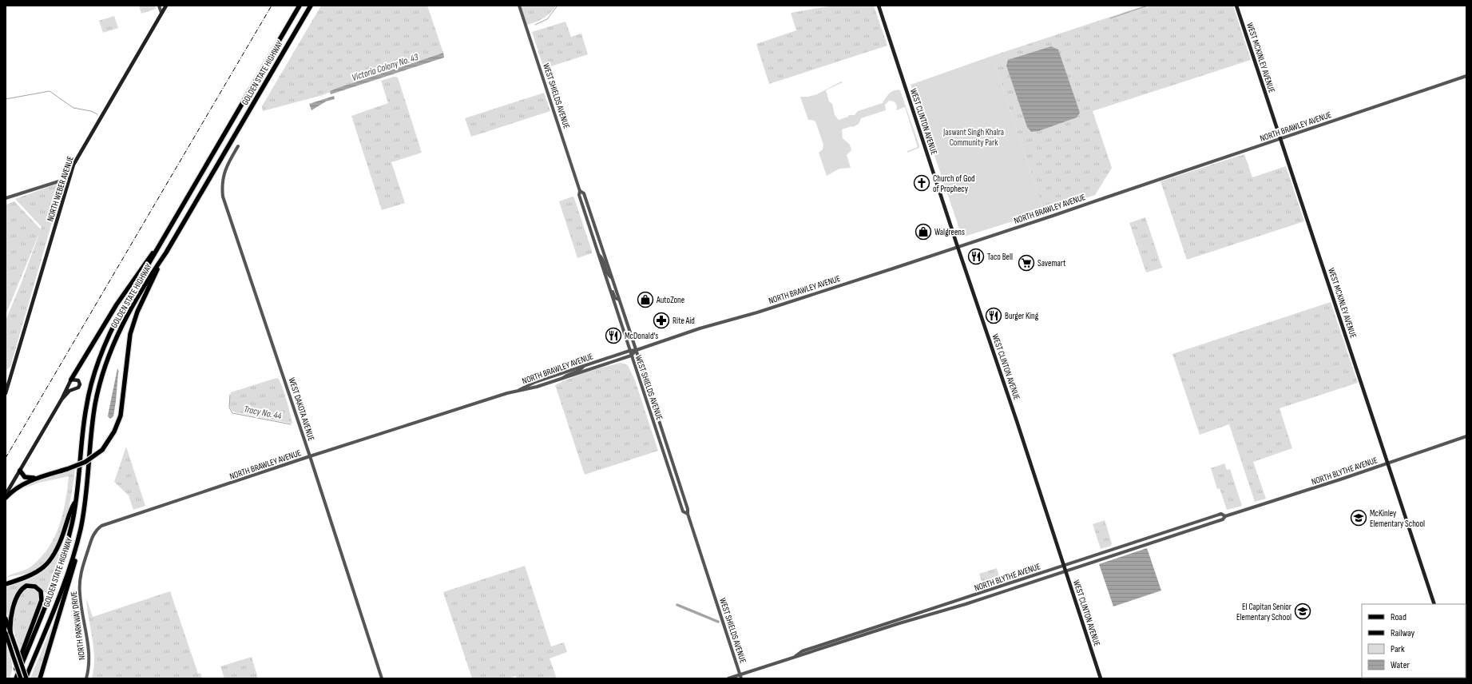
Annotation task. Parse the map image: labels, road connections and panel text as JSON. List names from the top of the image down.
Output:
{
  "streets": {
    "highway": ["GOLDEN STATE HIGHWAY"],
    "main road": ["WEST MCKINLEY AVENUE", "WEST CLINTON AVENUE", "NORTH WEBER AVENUE"],
    "street": [
      "WEST SHIELDS AVENUE",
      "NORTH BRAWLEY AVENUE",
      "WEST DAKOTA AVENUE",
      "NORTH BLYTHE AVENUE",
      "NORTH PARKWAY DRIVE"
    ]
  },
  "crossings": [
    ["WEST MCKINLEY AVENUE", "NORTH BRAWLEY AVENUE"],
    ["WEST MCKINLEY AVENUE", "NORTH BLYTHE AVENUE"],
    ["WEST SHIELDS AVENUE", "NORTH BRAWLEY AVENUE"],
    ["WEST SHIELDS AVENUE", "NORTH BLYTHE AVENUE"],
    ["WEST CLINTON AVENUE", "NORTH BRAWLEY AVENUE"],
    ["WEST CLINTON AVENUE", "NORTH BLYTHE AVENUE"],
    ["NORTH BRAWLEY AVENUE", "WEST DAKOTA AVENUE"],
    ["NORTH BRAWLEY AVENUE", "NORTH PARKWAY DRIVE"]
  ],
  "water": ["Victoria Colony No. 43", "Tracy No. 44"],
  "parks": ["Jaswant Singh Khalra Community Park"],
  "places": {
    "church": ["Church of God of Prophecy"],
    "shop": ["Walgreens", "AutoZone"],
    "restaurant": ["Taco Bell", "Burger King", "McDonald's"],
    "supermarket": ["Savemart"],
    "pharmacy": ["Rite Aid"],
    "school or university": ["McKinley Elementary School", "El Capitan Senior Elementary School"]
  },
  "legend": [
    "Road",
    "Railway",
    "Park",
    "Water"
  ]
}
